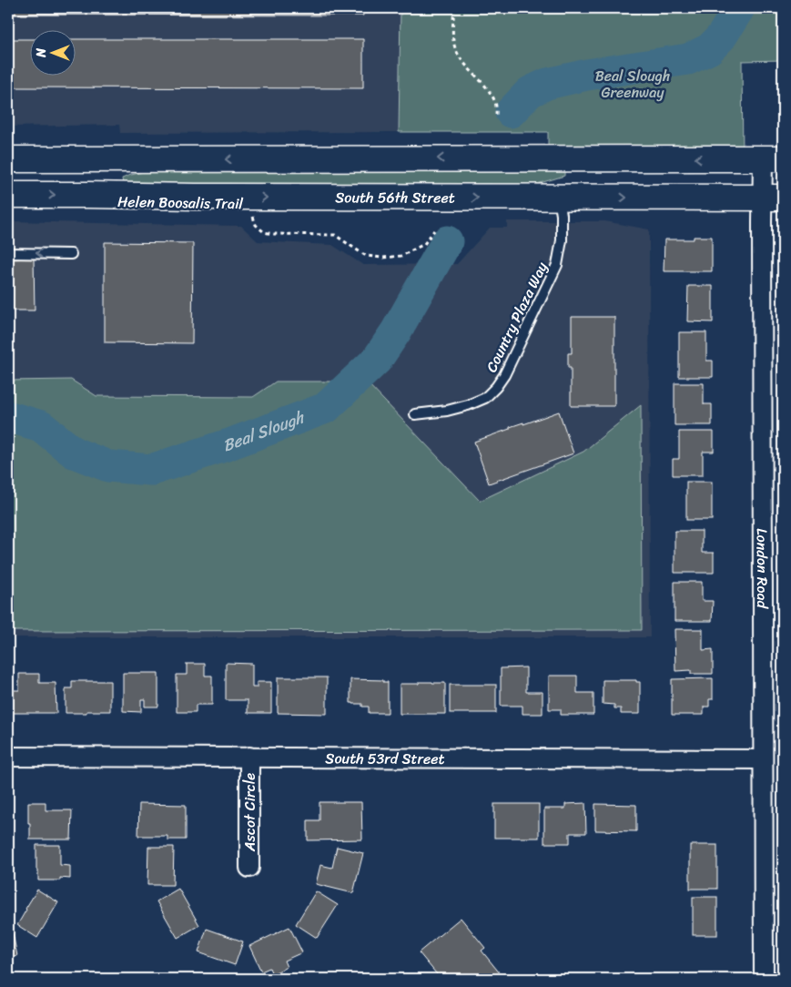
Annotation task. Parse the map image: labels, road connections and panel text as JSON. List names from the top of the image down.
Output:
{
  "streets": {
    "main road": ["South 56th Street"],
    "street": ["London Road", "South 53rd Street", "Ascot Circle"],
    "lane": ["Country Plaza Way"],
    "path": ["Helen Boosalis Trail"]
  },
  "crossings": [
    ["South 56th Street", "Country Plaza Way"],
    ["South 56th Street", "London Road"],
    ["London Road", "South 53rd Street"],
    ["South 53rd Street", "Ascot Circle"]
  ],
  "water": ["Beal Slough"],
  "parks": ["Beal Slough Greenway"],
  "north": "left"
}
